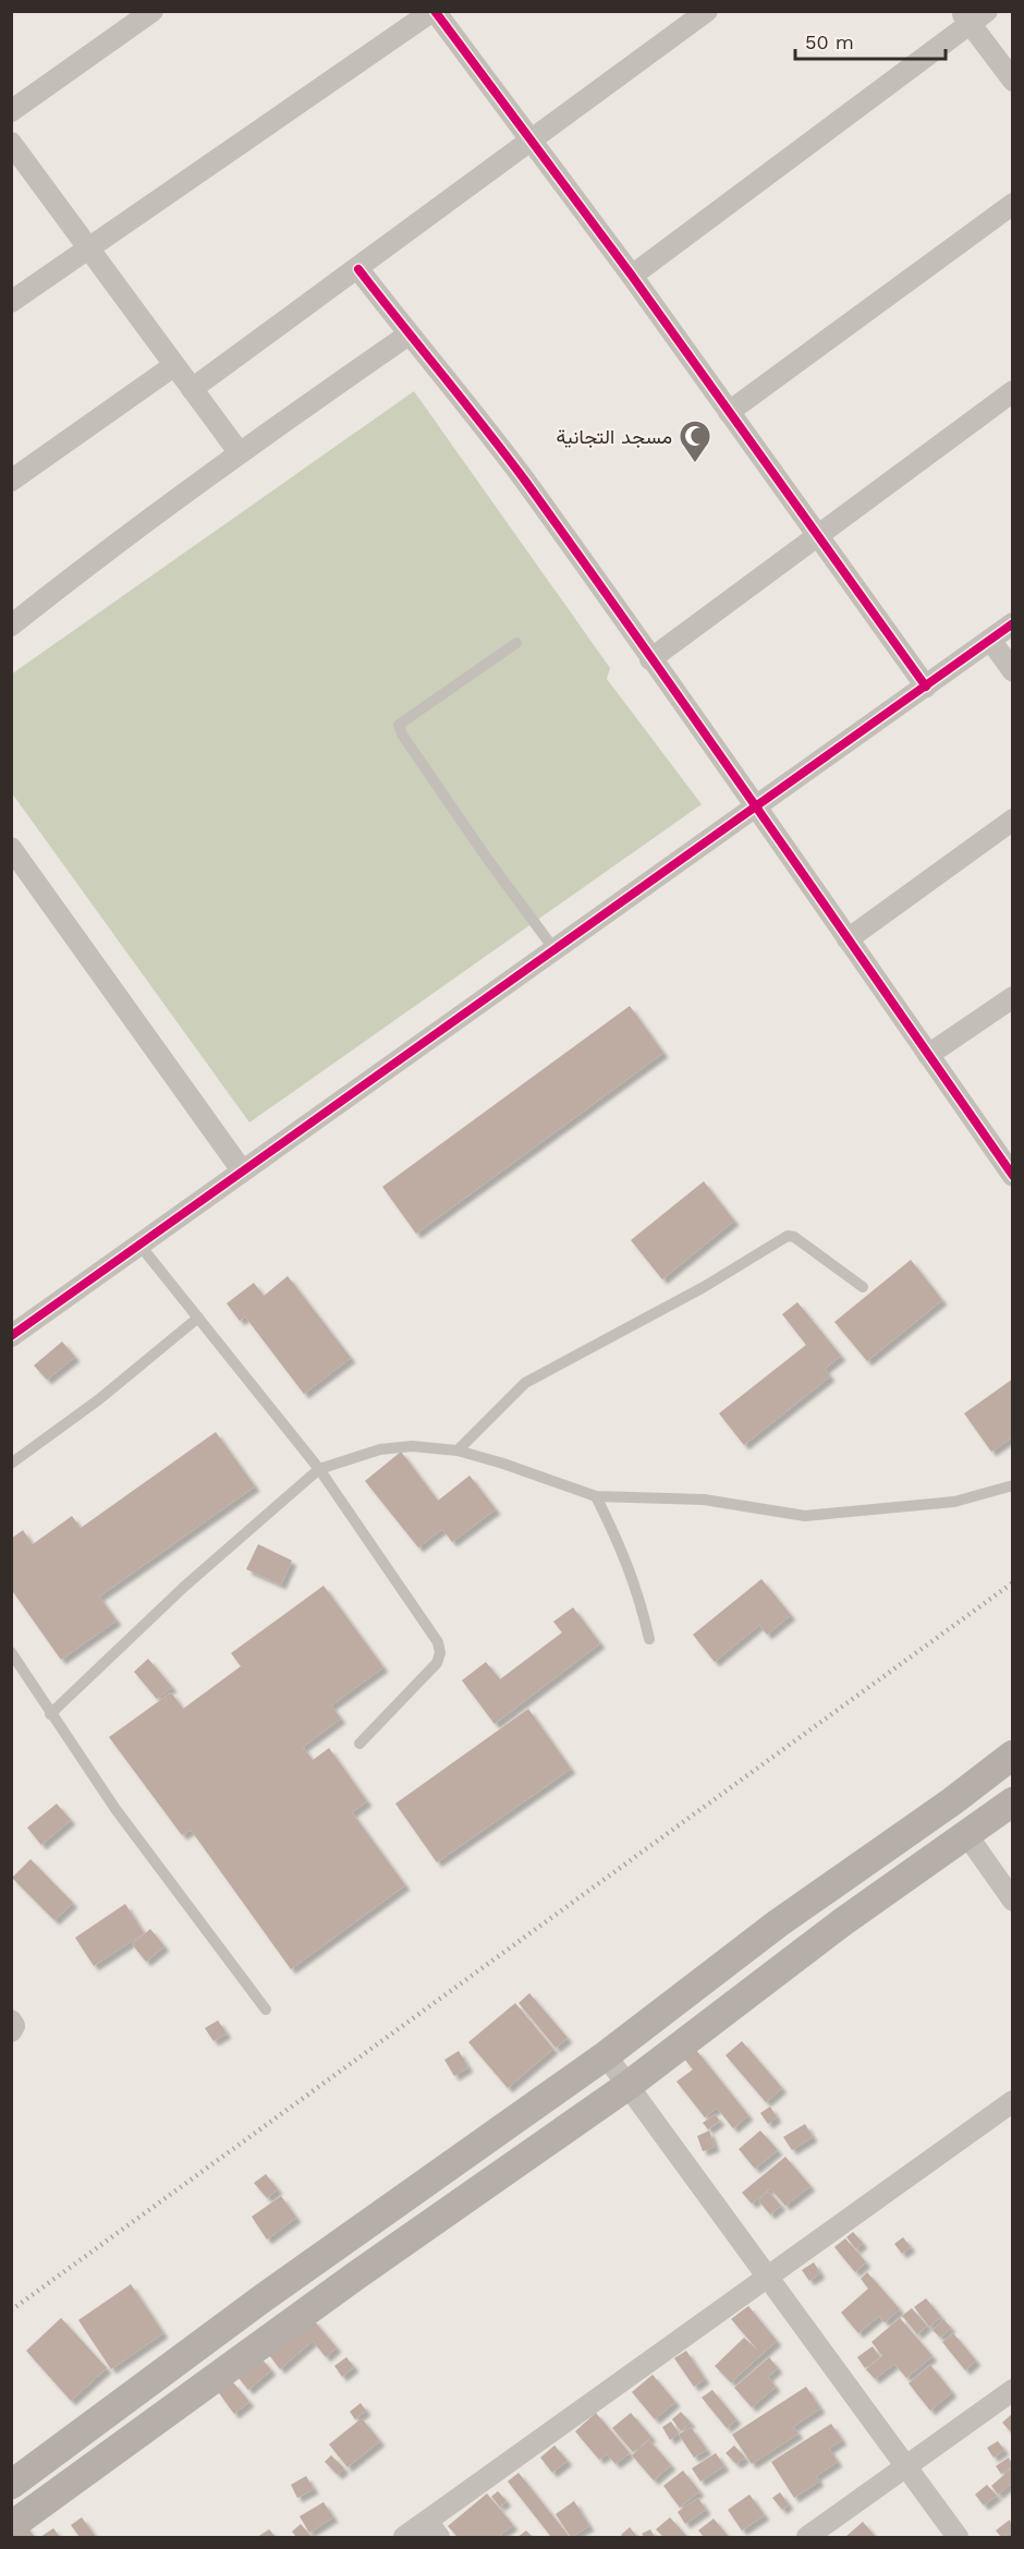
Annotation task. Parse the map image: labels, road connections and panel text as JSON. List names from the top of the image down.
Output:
{
  "places": {
    "mosque": ["مسجد التجانية"]
  },
  "scale_bar": "50 m"
}
